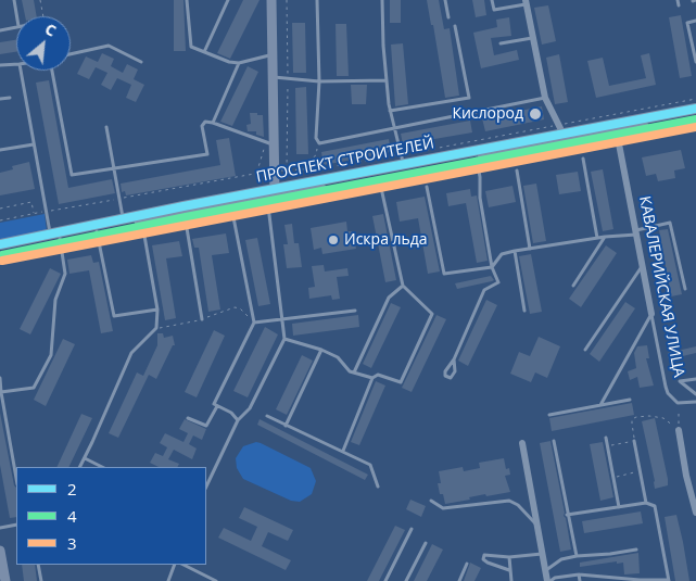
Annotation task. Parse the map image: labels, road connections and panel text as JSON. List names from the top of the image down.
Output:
{
  "streets": {
    "main road": ["ПРОСПЕКТ СТРОИТЕЛЕЙ"],
    "street": ["КАВАЛЕРИЙСКАЯ УЛИЦА"]
  },
  "crossings": [
    ["ПРОСПЕКТ СТРОИТЕЛЕЙ", "КАВАЛЕРИЙСКАЯ УЛИЦА"]
  ],
  "places": ["Кислород", "Искра льда"],
  "lines": ["transit line 2", "transit line 4", "transit line 3"],
  "legend": ["2", "4", "3"],
  "north": "top right"
}
